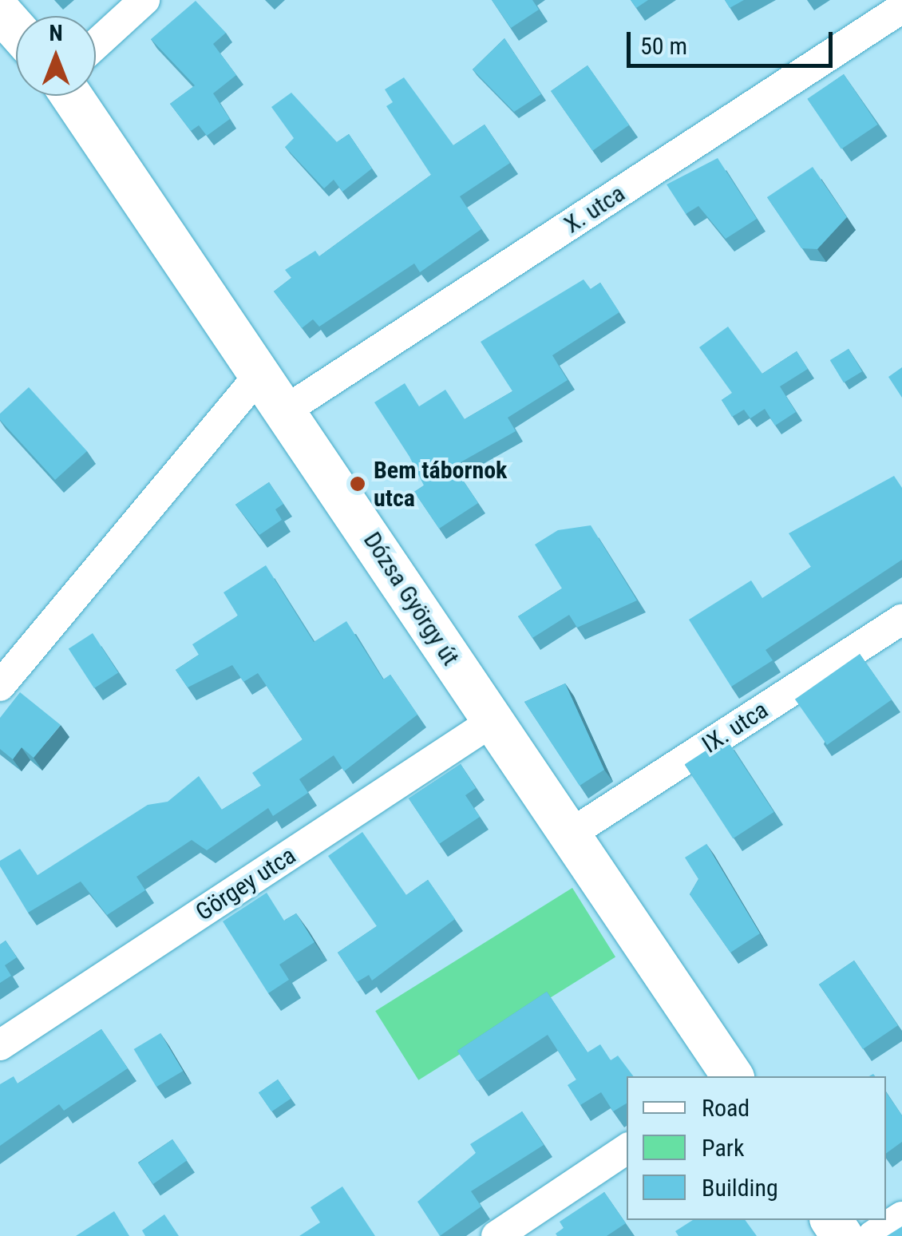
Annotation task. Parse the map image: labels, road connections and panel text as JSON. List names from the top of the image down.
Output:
{
  "streets": {
    "street": [
      "X. utca",
      "Dózsa György út",
      "IX. utca",
      "Görgey utca"
    ]
  },
  "crossings": [
    ["X. utca", "Dózsa György út"],
    ["Dózsa György út", "IX. utca"],
    ["Dózsa György út", "Görgey utca"]
  ],
  "places": ["Bem tábornok utca"],
  "legend": ["Road", "Park", "Building"],
  "scale_bar": "50 m",
  "north": "top"
}
